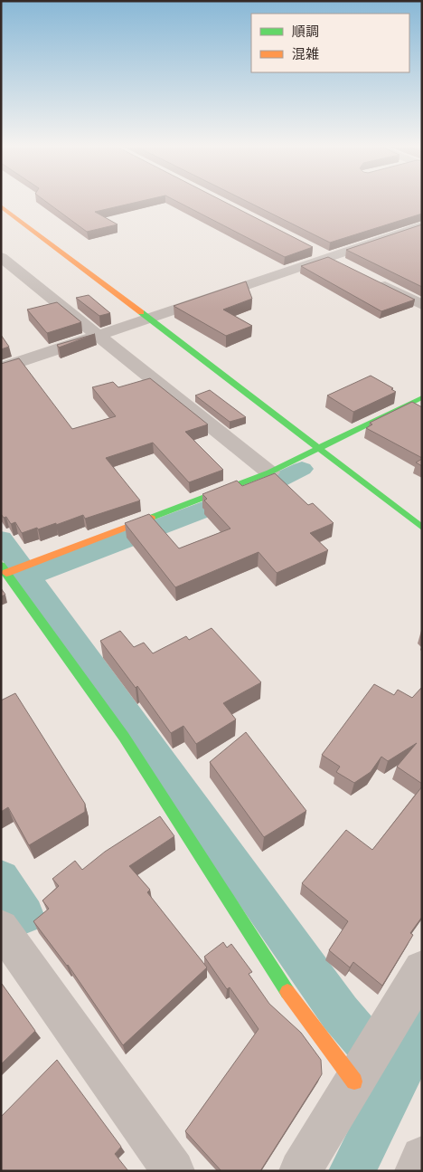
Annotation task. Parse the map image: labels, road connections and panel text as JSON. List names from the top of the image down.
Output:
{
  "legend": ["順調", "混雑"]
}
